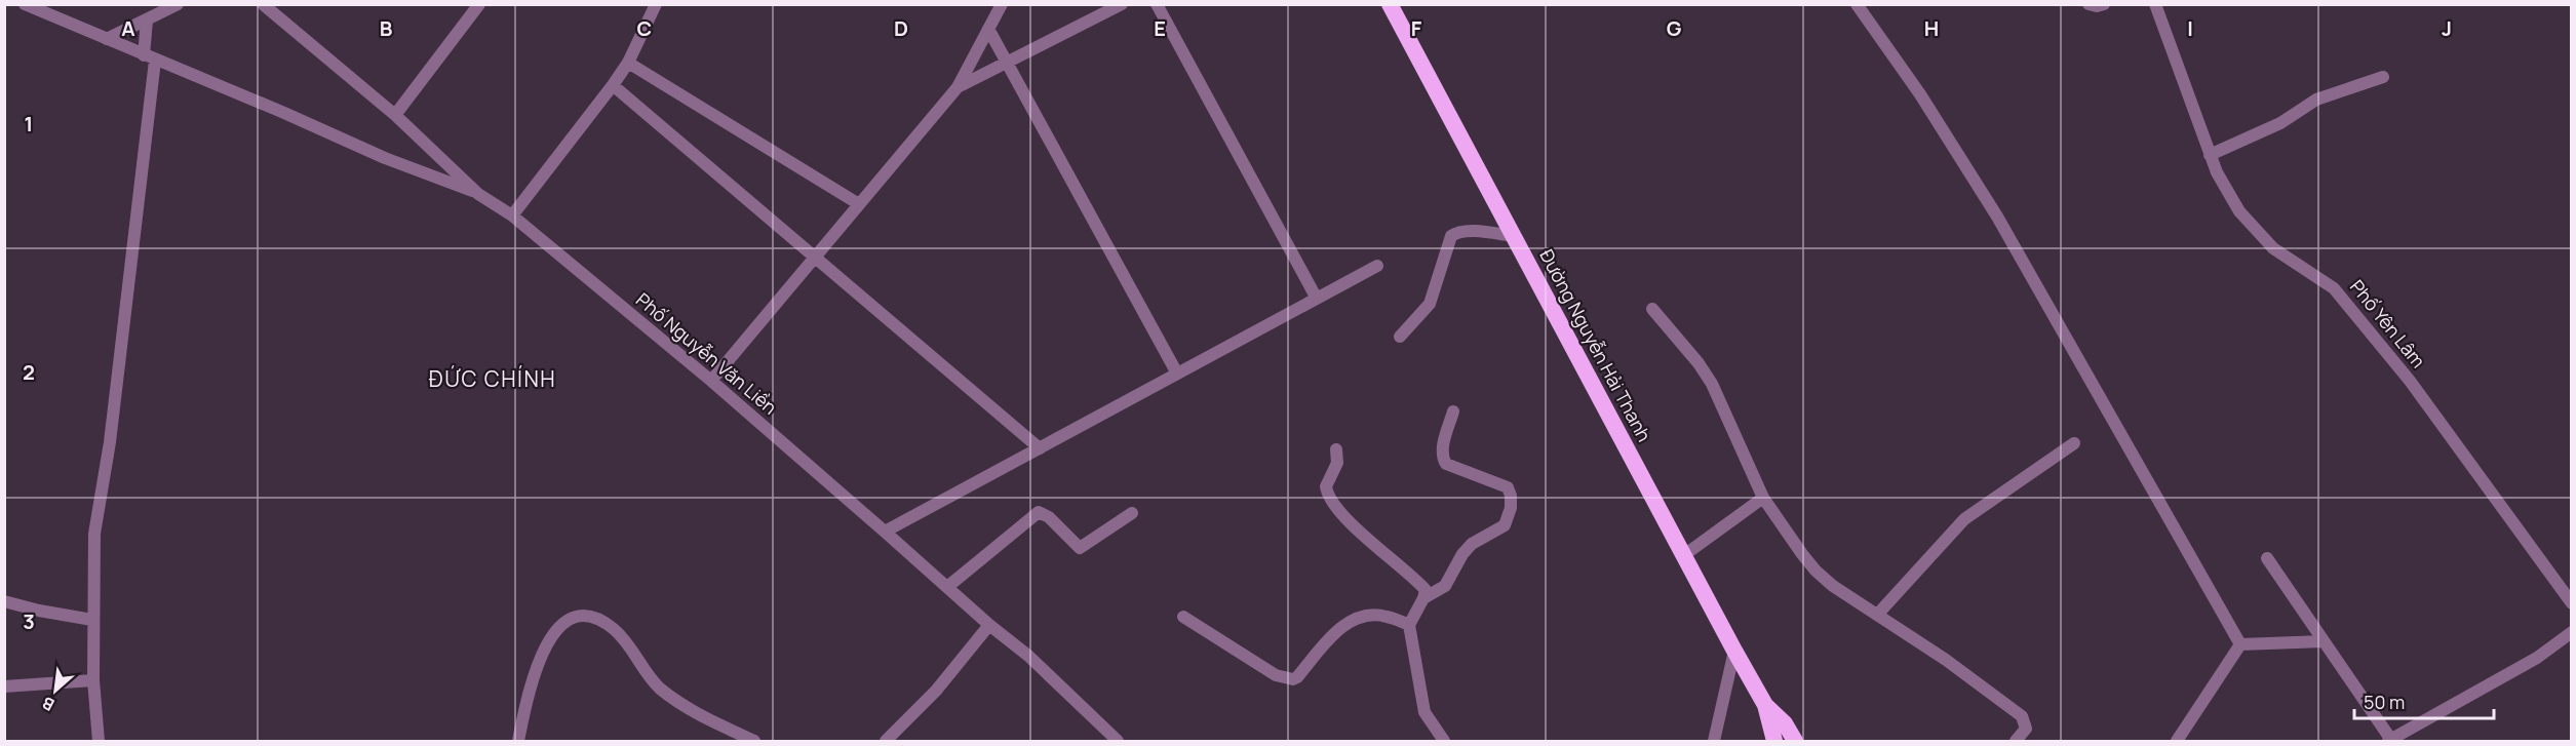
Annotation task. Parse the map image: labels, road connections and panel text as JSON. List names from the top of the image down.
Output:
{
  "streets": {
    "highway": ["Đường Nguyễn Hải Thanh"],
    "street": ["Phố Yên Lâm", "Phố Nguyễn Văn Liền"]
  },
  "districts": ["ĐỨC CHÍNH"],
  "scale_bar": "50 m",
  "north": "bottom left",
  "grid": {
    "columns": [
      "A",
      "B",
      "C",
      "D",
      "E",
      "F",
      "G",
      "H",
      "I",
      "J"
    ],
    "rows": ["1", "2", "3"]
  }
}
